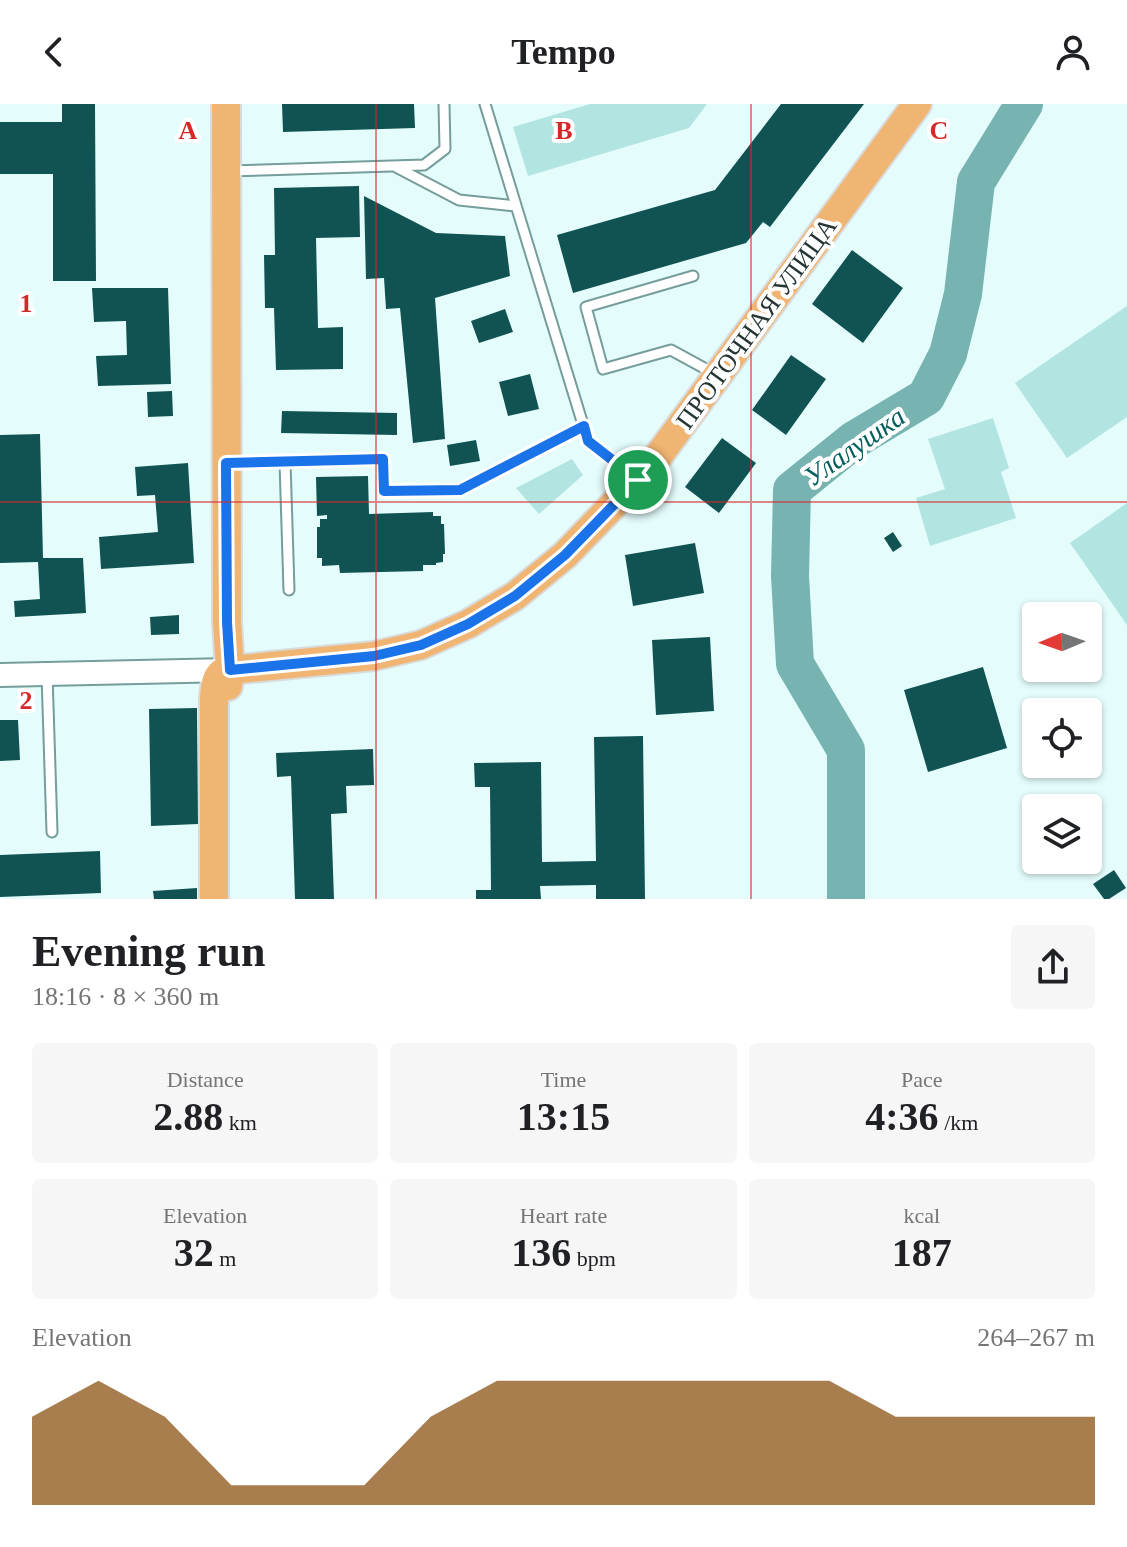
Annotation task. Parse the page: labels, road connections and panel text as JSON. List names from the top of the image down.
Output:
{
  "streets": {
    "main road": ["ПРОТОЧНАЯ УЛИЦА"]
  },
  "water": ["Улалушка"],
  "north": "left",
  "page": {
    "header": "Tempo",
    "heading": ["Evening run", "18:16 · 8 × 360 m"],
    "stats": [
      ["Distance", "2.88 km"],
      ["Time", "13:15"],
      ["Pace", "4:36 /km"],
      ["Elevation", "32 m"],
      ["Heart rate", "136 bpm"],
      ["kcal", "187"]
    ],
    "chart": ["Elevation", "264–267 m"]
  },
  "grid": {
    "columns": ["A", "B", "C"],
    "rows": ["1", "2"]
  }
}
